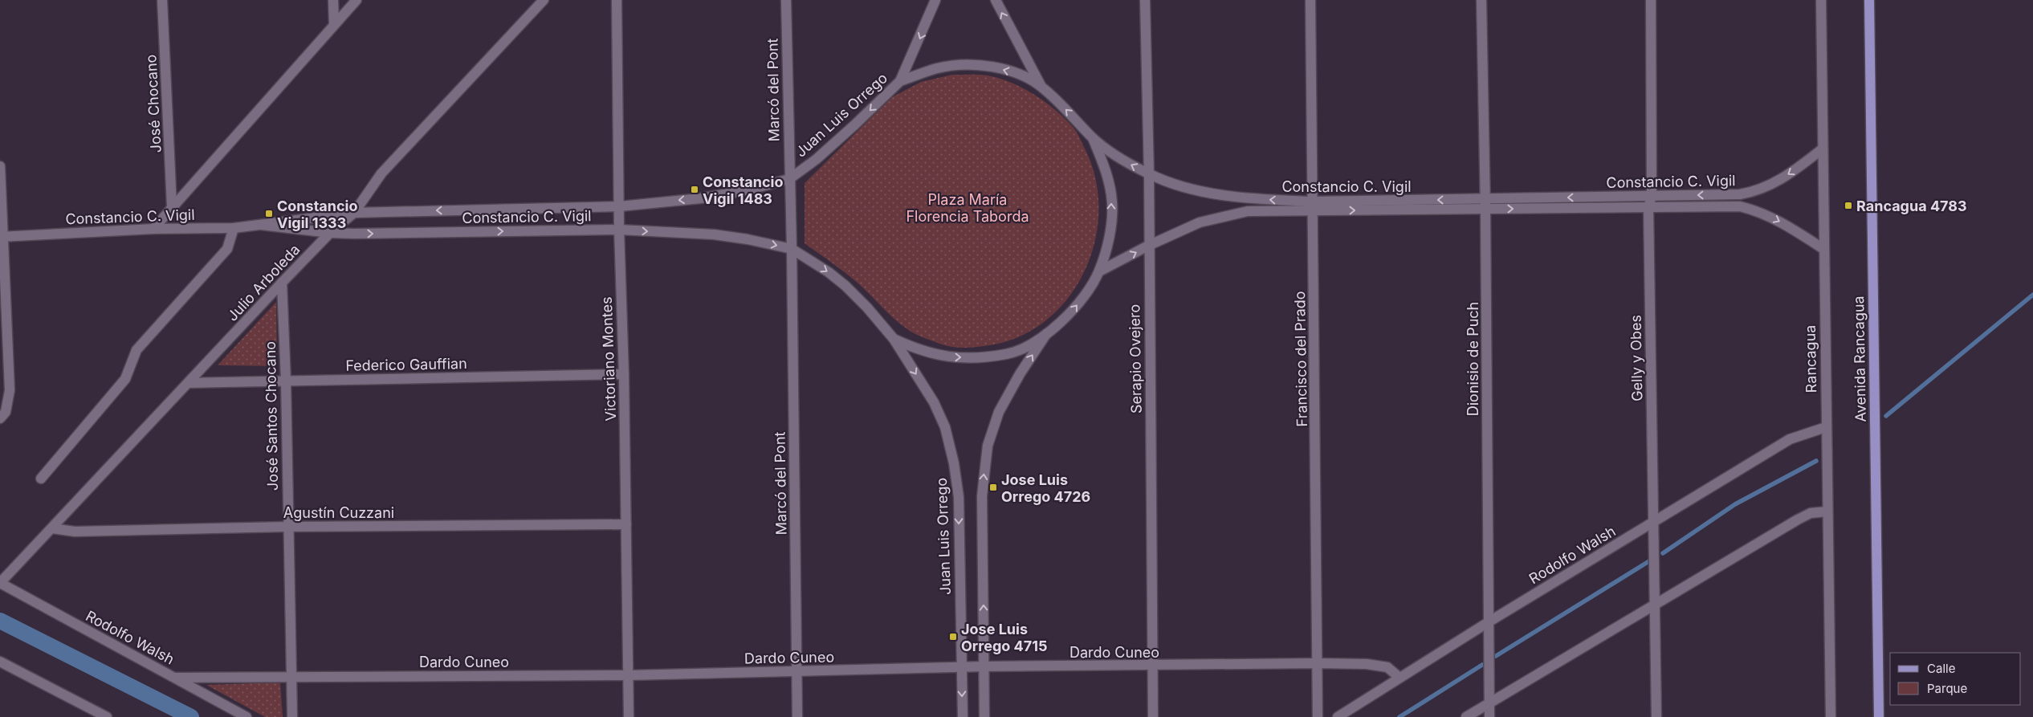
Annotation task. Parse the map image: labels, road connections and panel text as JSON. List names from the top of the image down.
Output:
{
  "streets": {
    "main road": ["Avenida Rancagua"],
    "street": [
      "Marcó del Pont",
      "José Chocano",
      "Juan Luis Orrego",
      "Constancio C. Vigil",
      "Julio Arboleda",
      "Gelly y Obes",
      "Victoriano Montes",
      "Serapio Ovejero",
      "Francisco del Prado",
      "Dionisio de Puch",
      "Rancagua",
      "Federico Gauffian",
      "José Santos Chocano",
      "Agustín Cuzzani",
      "Rodolfo Walsh",
      "Dardo Cuneo"
    ]
  },
  "crossings": [
    ["Marcó del Pont", "Juan Luis Orrego"],
    ["Marcó del Pont", "Constancio C. Vigil"],
    ["Marcó del Pont", "Dardo Cuneo"],
    ["Juan Luis Orrego", "Constancio C. Vigil"],
    ["Juan Luis Orrego", "Dardo Cuneo"],
    ["Constancio C. Vigil", "Julio Arboleda"],
    ["Constancio C. Vigil", "Gelly y Obes"],
    ["Constancio C. Vigil", "Victoriano Montes"],
    ["Constancio C. Vigil", "Serapio Ovejero"],
    ["Constancio C. Vigil", "Francisco del Prado"],
    ["Constancio C. Vigil", "Dionisio de Puch"],
    ["Constancio C. Vigil", "Rancagua"],
    ["Julio Arboleda", "Federico Gauffian"],
    ["Julio Arboleda", "José Santos Chocano"],
    ["Julio Arboleda", "Agustín Cuzzani"],
    ["Julio Arboleda", "Rodolfo Walsh"],
    ["Gelly y Obes", "Rodolfo Walsh"],
    ["Victoriano Montes", "Federico Gauffian"],
    ["Victoriano Montes", "Agustín Cuzzani"],
    ["Victoriano Montes", "Dardo Cuneo"],
    ["Serapio Ovejero", "Dardo Cuneo"],
    ["Francisco del Prado", "Dardo Cuneo"],
    ["Dionisio de Puch", "Rodolfo Walsh"],
    ["Rancagua", "Rodolfo Walsh"],
    ["Federico Gauffian", "José Santos Chocano"],
    ["José Santos Chocano", "Agustín Cuzzani"],
    ["José Santos Chocano", "Dardo Cuneo"],
    ["Rodolfo Walsh", "Dardo Cuneo"]
  ],
  "parks": ["Plaza María Florencia Taborda"],
  "places": {
    "transit": [
      "Constancio Vigil 1483",
      "Rancagua 4783",
      "Constancio Vigil 1333",
      "Jose Luis Orrego 4726",
      "Jose Luis Orrego 4715"
    ]
  },
  "legend": ["Calle", "Parque"]
}
